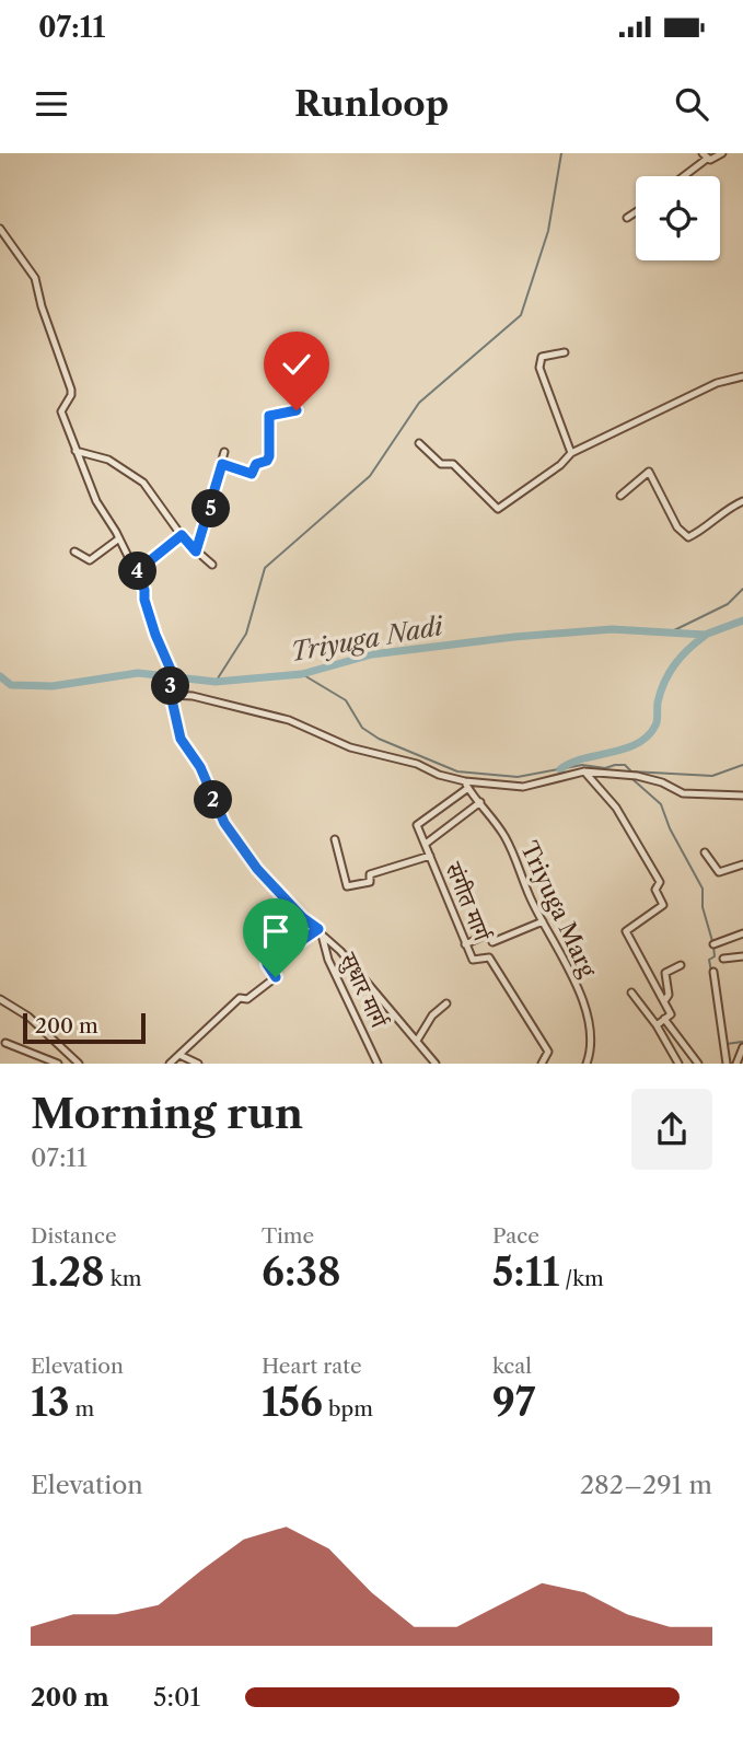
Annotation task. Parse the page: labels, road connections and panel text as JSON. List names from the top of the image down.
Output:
{
  "streets": {
    "street": ["संगीत मार्ग", "Triyuga Marg", "सुधार मार्ग"]
  },
  "crossings": [
    ["संगीत मार्ग", "Triyuga Marg"]
  ],
  "water": ["Triyuga Nadi"],
  "scale_bar": "200 m",
  "page": {
    "status": "07:11",
    "header": "Runloop",
    "pins": [
      "5",
      "4",
      "3",
      "2"
    ],
    "scale": "200 m",
    "heading": ["Morning run", "07:11"],
    "stats": [
      ["Distance", "1.28 km"],
      ["Time", "6:38"],
      ["Pace", "5:11 /km"],
      ["Elevation", "13 m"],
      ["Heart rate", "156 bpm"],
      ["kcal", "97"]
    ],
    "chart": ["Elevation", "282–291 m"],
    "list": [
      {
        "name": "200 m",
        "note": "5:01"
      }
    ]
  }
}
